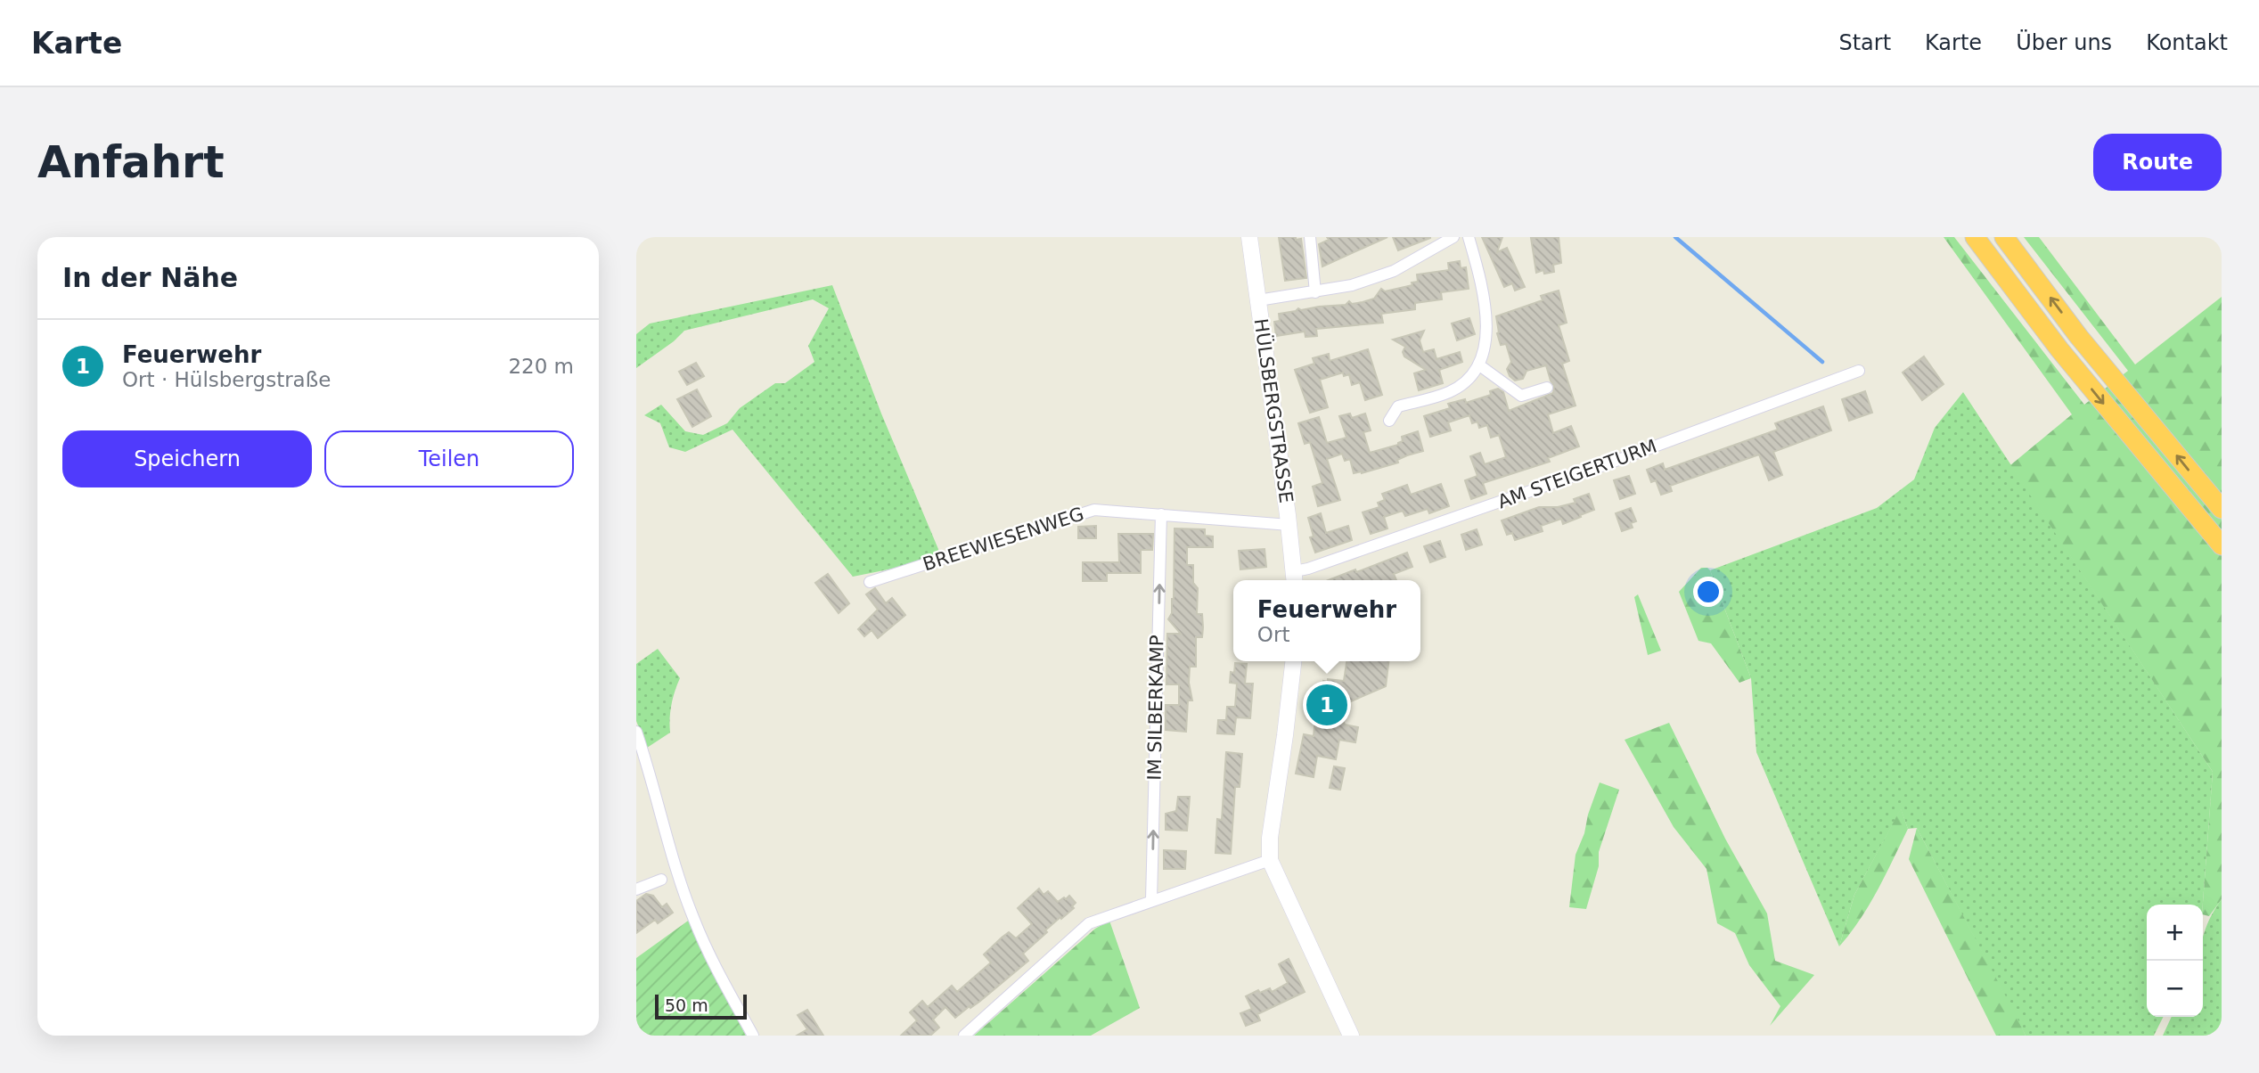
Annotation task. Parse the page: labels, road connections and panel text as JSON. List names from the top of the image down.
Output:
{
  "streets": {
    "street": [
      "HÜLSBERGSTRASSE",
      "AM STEIGERTURM",
      "BREEWIESENWEG",
      "IM SILBERKAMP"
    ]
  },
  "crossings": [
    ["HÜLSBERGSTRASSE", "AM STEIGERTURM"],
    ["HÜLSBERGSTRASSE", "BREEWIESENWEG"],
    ["BREEWIESENWEG", "IM SILBERKAMP"]
  ],
  "one_way": ["IM SILBERKAMP"],
  "scale_bar": "50 m",
  "page": {
    "header": "Karte",
    "nav": [
      "Start",
      "Karte",
      "Über uns",
      "Kontakt"
    ],
    "buttons": [
      "Route",
      ["Speichern", "Teilen"]
    ],
    "title": "Anfahrt",
    "heading": "In der Nähe",
    "list": [
      {
        "mark": "1",
        "name": "Feuerwehr",
        "note": "Ort · Hülsbergstraße",
        "value": "220 m"
      }
    ],
    "popup": ["Feuerwehr", "Ort"],
    "pins": "1",
    "map_buttons": ["+", "−"],
    "scale": "50 m"
  }
}
